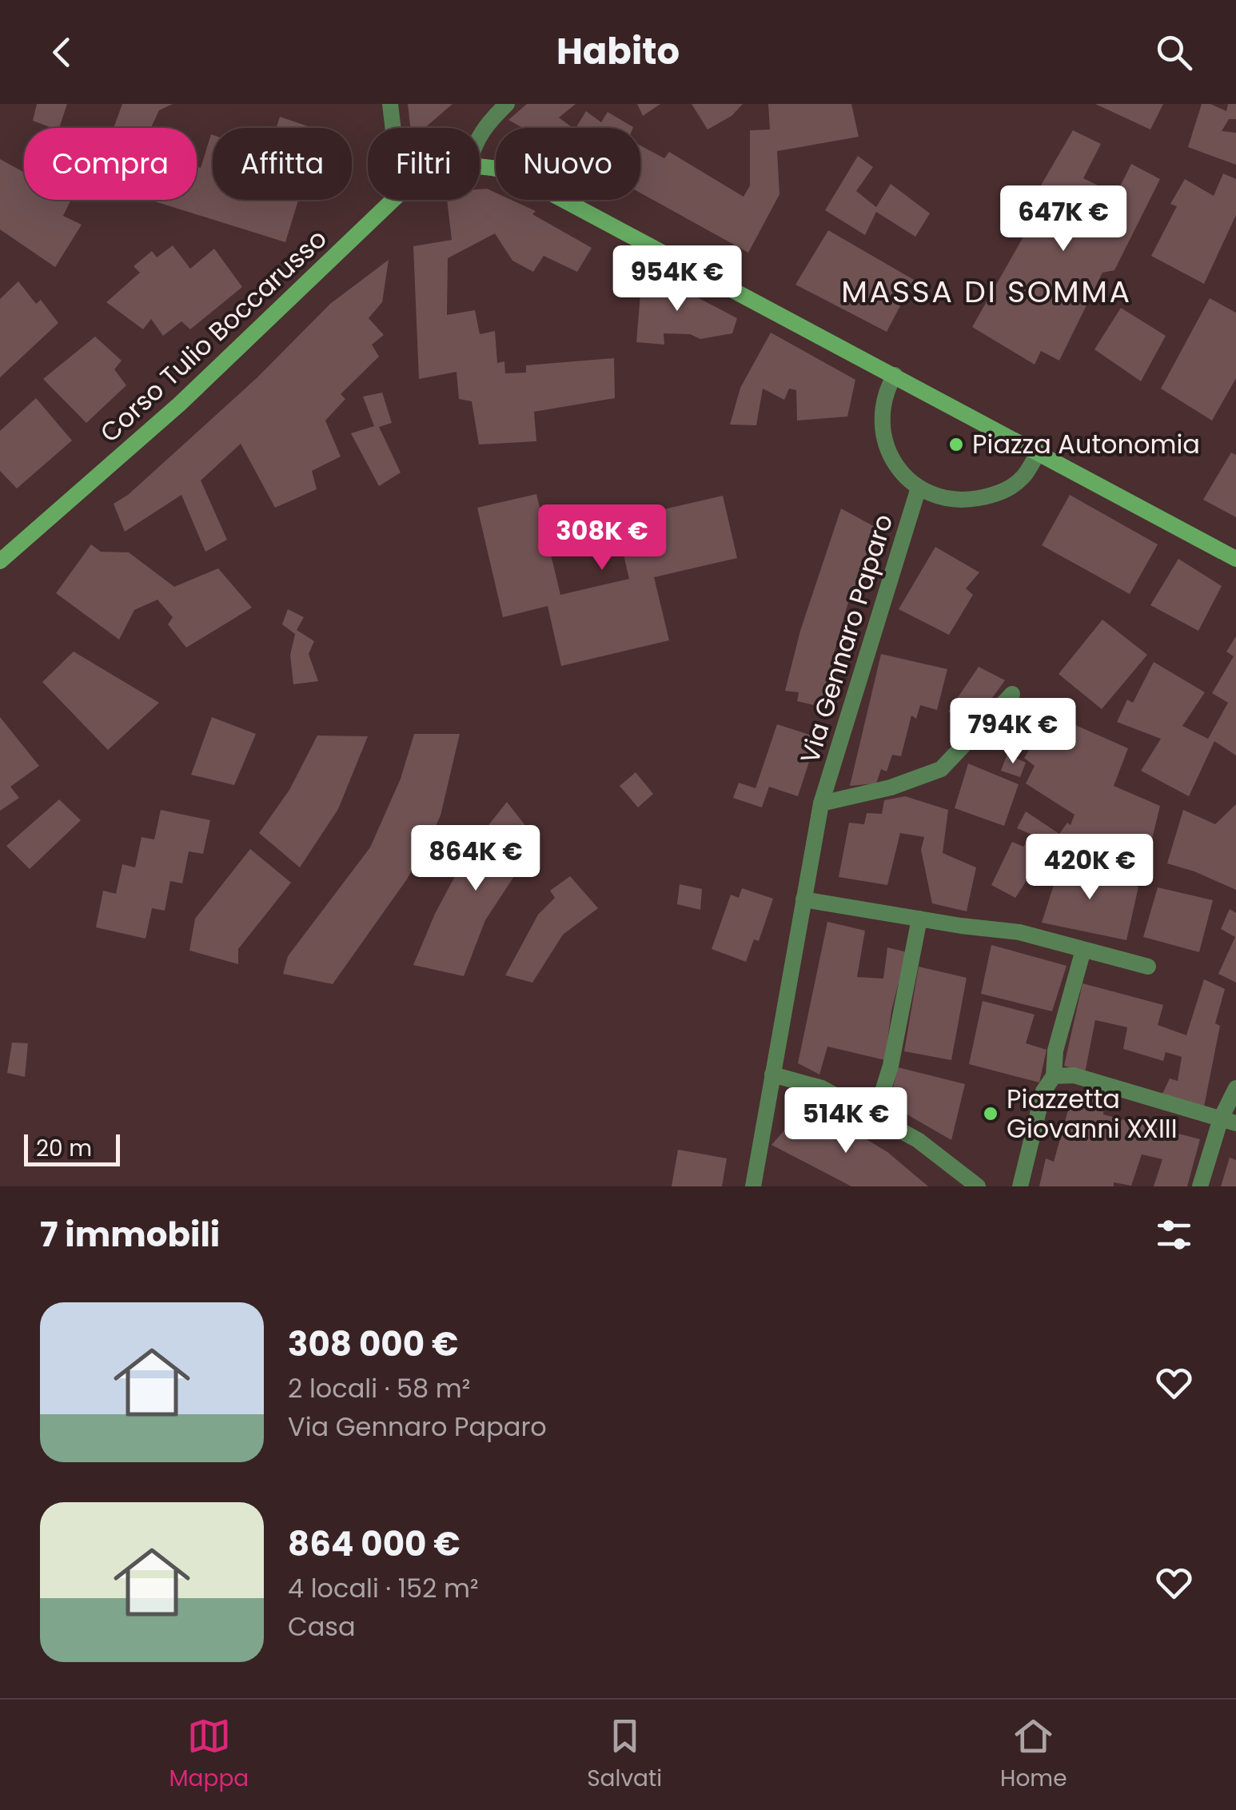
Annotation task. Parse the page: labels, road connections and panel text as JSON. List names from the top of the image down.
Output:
{
  "streets": {
    "street": ["Corso Tulio Boccarusso", "Via Gennaro Paparo"]
  },
  "districts": ["MASSA DI SOMMA"],
  "places": ["Piazza Autonomia", "Piazzetta Giovanni XXIII"],
  "scale_bar": "20 m",
  "page": {
    "header": "Habito",
    "chip": [
      "Compra",
      "Affitta",
      "Filtri",
      "Nuovo"
    ],
    "price": [
      "647K €",
      "954K €",
      "308K €",
      "794K €",
      "864K €",
      "420K €",
      "514K €"
    ],
    "scale": "20 m",
    "heading": "7 immobili",
    "list": [
      {
        "name": "308 000 €",
        "note": "2 locali · 58 m² · Via Gennaro Paparo"
      },
      {
        "name": "864 000 €",
        "note": "4 locali · 152 m² · Casa"
      }
    ],
    "tabs": ["Mappa", "Salvati", "Home"]
  }
}
